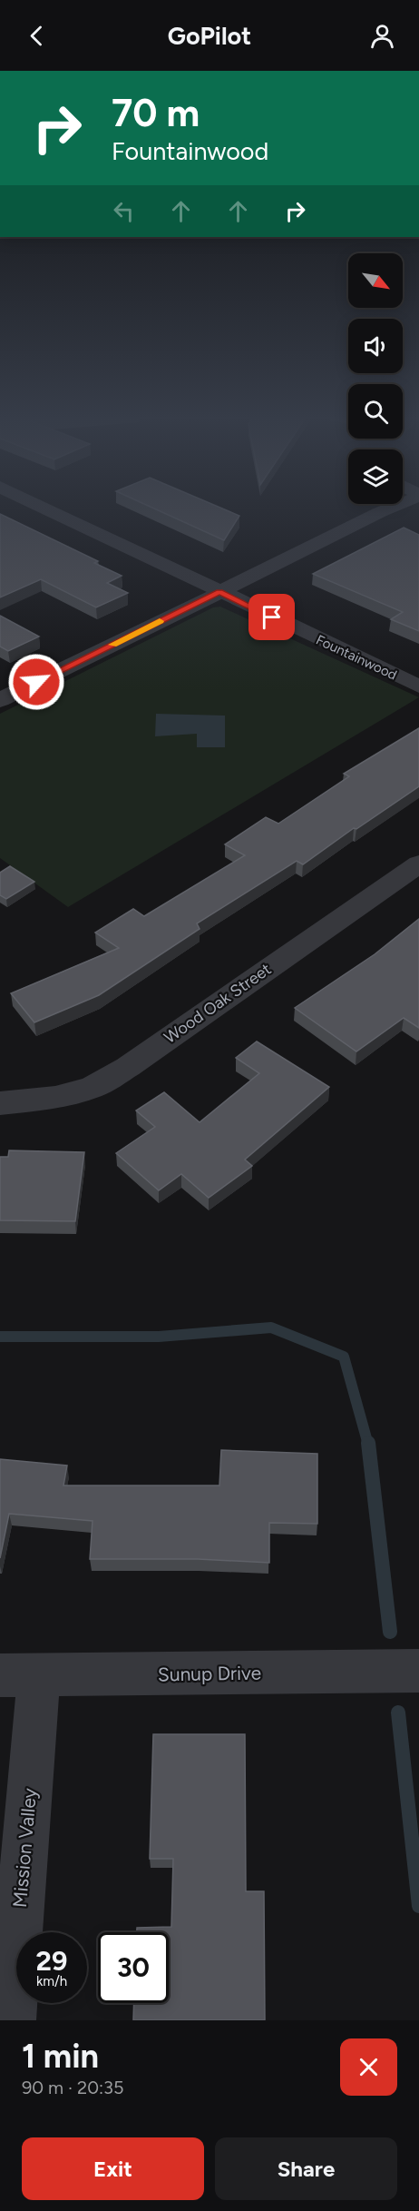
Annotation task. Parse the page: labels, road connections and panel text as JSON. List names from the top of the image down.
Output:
{
  "streets": {
    "street": [
      "Fountainwood",
      "Wood Oak Street",
      "Sunup Drive",
      "Mission Valley"
    ]
  },
  "crossings": [
    ["Sunup Drive", "Mission Valley"]
  ],
  "north": "bottom right",
  "page": {
    "header": "GoPilot",
    "turn": ["70 m", "Fountainwood"],
    "speed": "29 km/h",
    "limit": "30",
    "heading": ["1 min", "90 m · 20:35"],
    "buttons": ["Exit", "Share"]
  }
}
